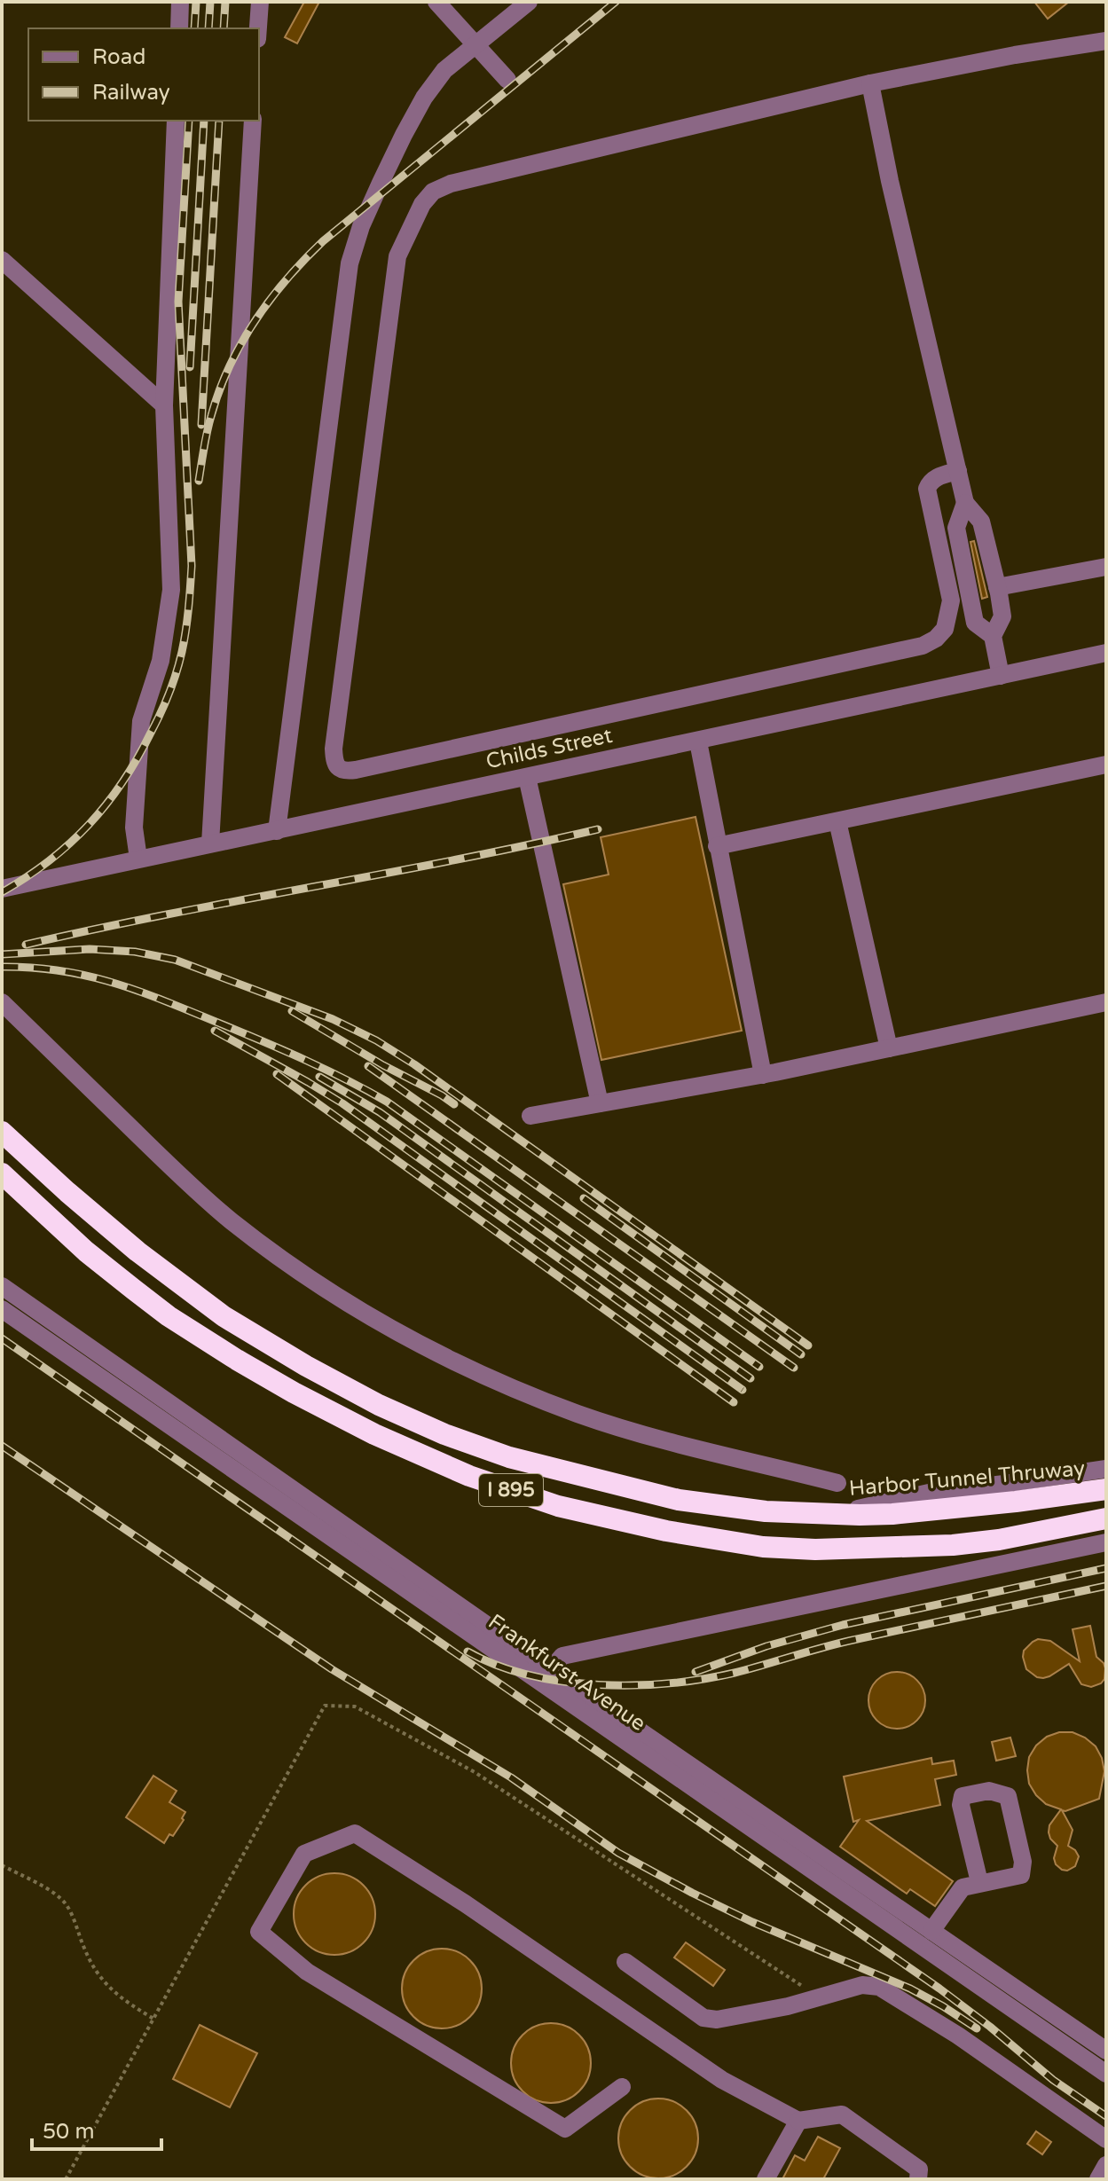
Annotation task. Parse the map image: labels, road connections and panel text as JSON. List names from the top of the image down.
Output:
{
  "streets": {
    "highway": ["Harbor Tunnel Thruway", "I 895"],
    "street": ["Childs Street", "Frankfurst Avenue"]
  },
  "legend": ["Road", "Railway"],
  "scale_bar": "50 m"
}
